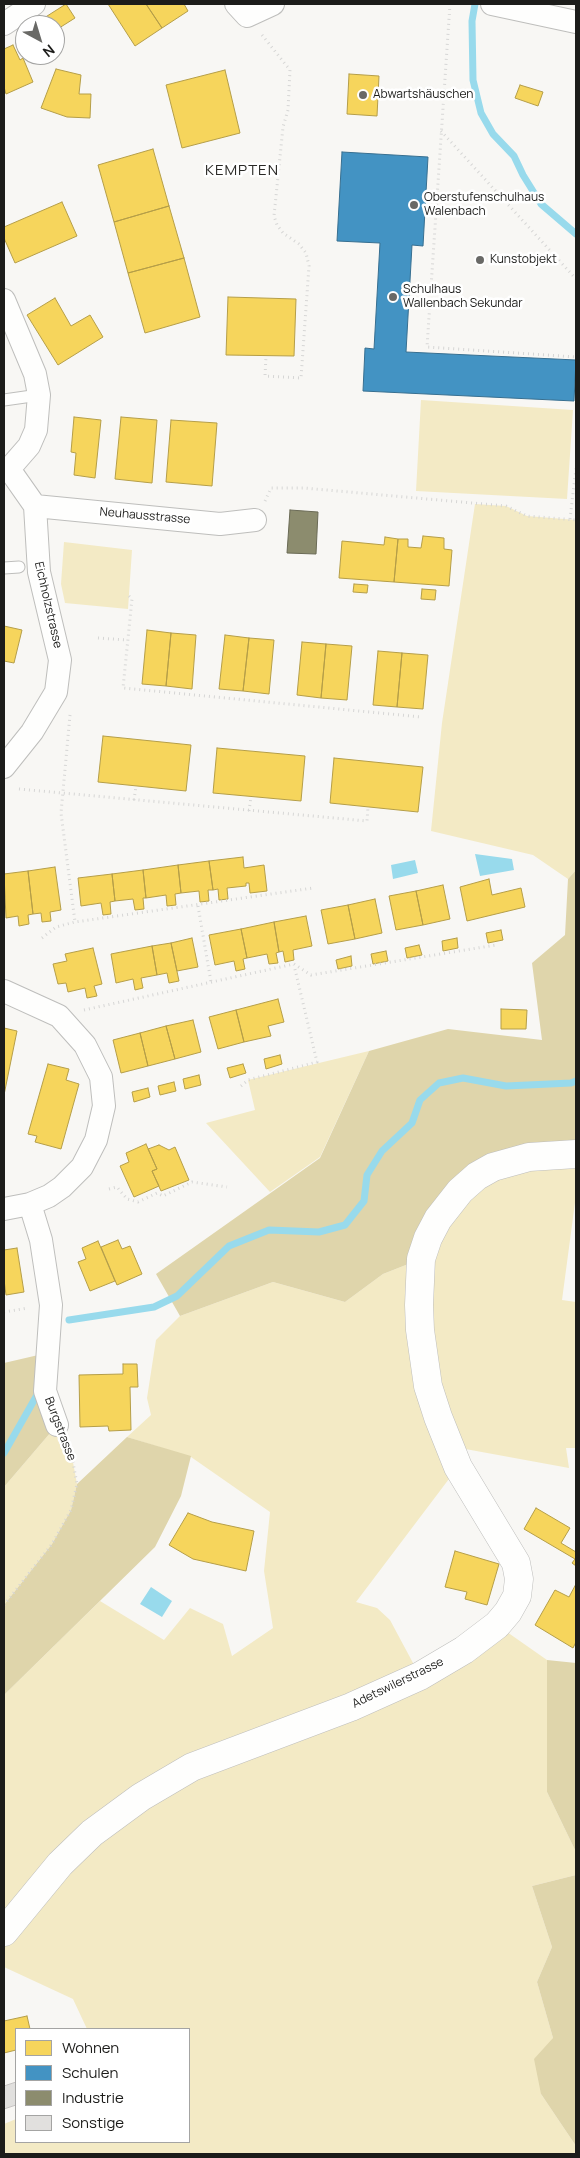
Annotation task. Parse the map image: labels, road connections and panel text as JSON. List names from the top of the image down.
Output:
{
  "streets": {
    "street": [
      "Neuhausstrasse",
      "Eichholzstrasse",
      "Burgstrasse",
      "Adetswilerstrasse"
    ]
  },
  "crossings": [
    ["Neuhausstrasse", "Eichholzstrasse"]
  ],
  "districts": ["KEMPTEN"],
  "places": [
    "Abwartshäuschen",
    "Oberstufenschulhaus Walenbach",
    "Kunstobjekt",
    "Schulhaus Wallenbach Sekundar"
  ],
  "legend": [
    "Wohnen",
    "Schulen",
    "Industrie",
    "Sonstige"
  ],
  "north": "bottom right"
}
